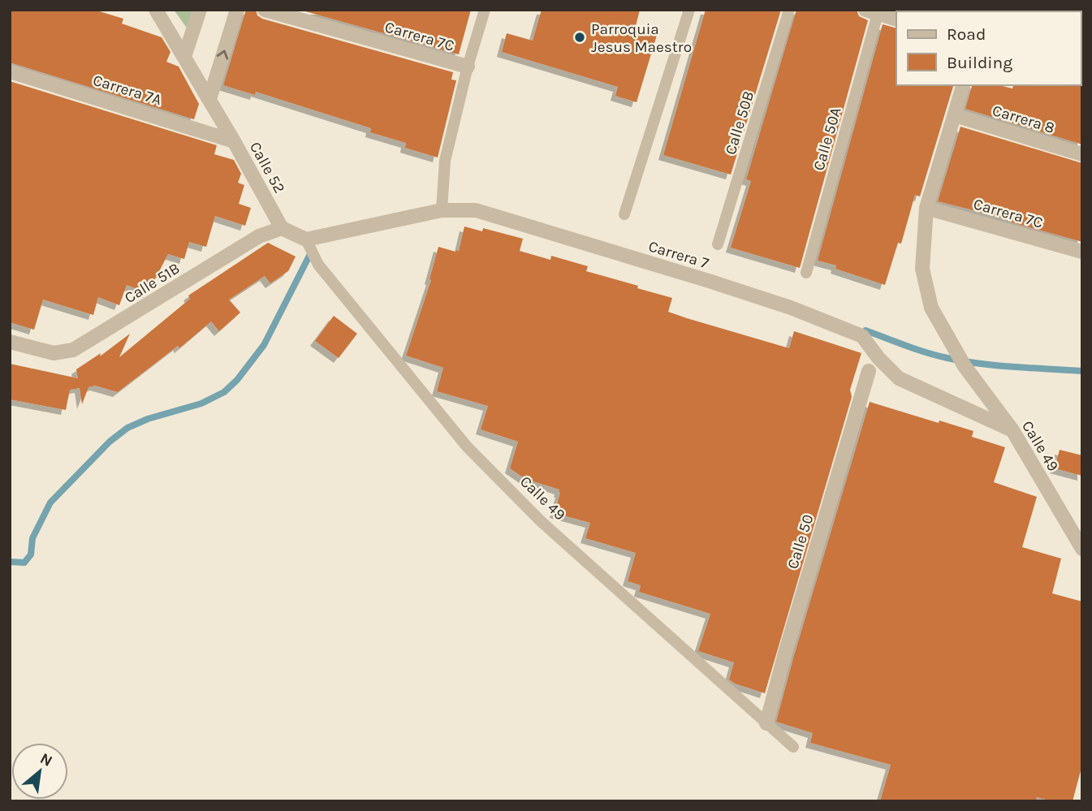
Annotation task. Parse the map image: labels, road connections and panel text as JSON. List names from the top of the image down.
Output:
{
  "streets": {
    "street": [
      "Carrera 7C",
      "Carrera 7A",
      "Carrera 8",
      "Calle 52",
      "Carrera 7",
      "Calle 51B",
      "Calle 49",
      "Calle 50"
    ],
    "lane": ["Calle 50B", "Calle 50A"]
  },
  "crossings": [
    ["Carrera 7C", "Calle 49"],
    ["Carrera 7A", "Calle 52"],
    ["Calle 52", "Calle 51B"],
    ["Carrera 7", "Calle 49"],
    ["Calle 49", "Calle 50"]
  ],
  "places": ["Parroquia Jesus Maestro"],
  "legend": ["Road", "Building"],
  "north": "top right"
}
